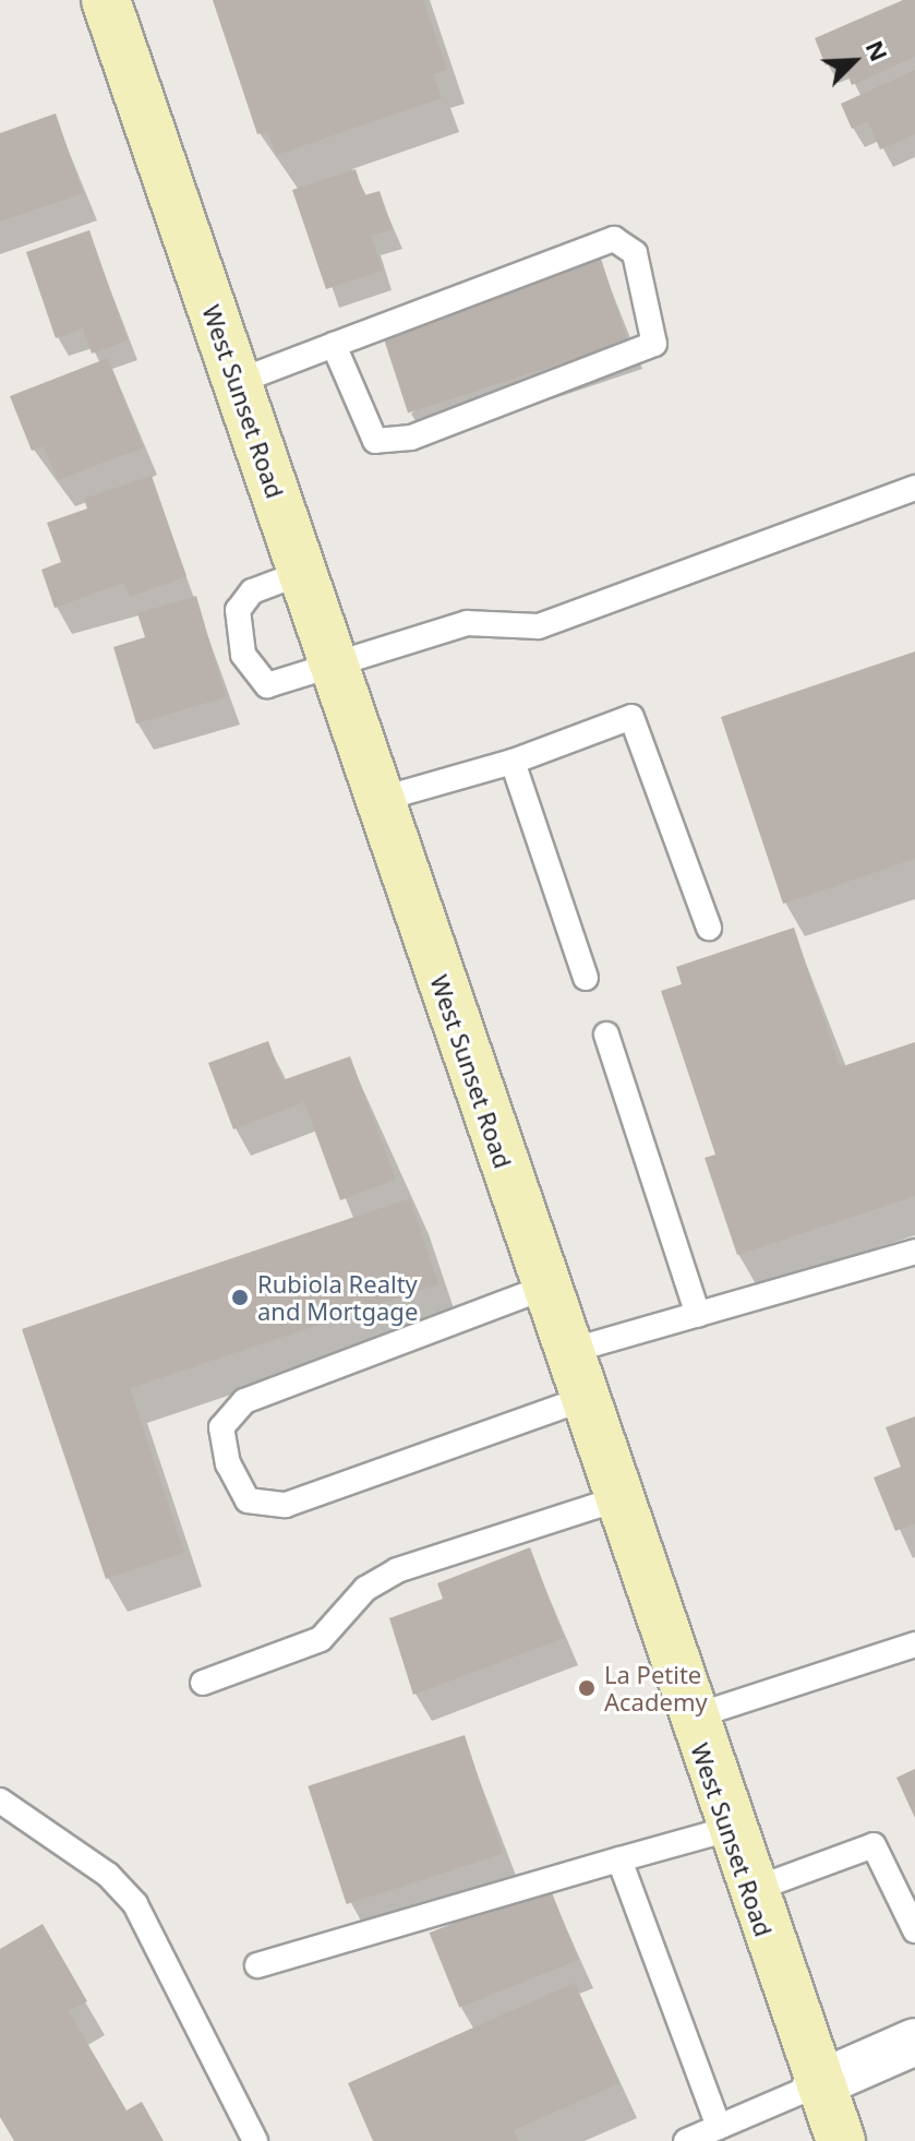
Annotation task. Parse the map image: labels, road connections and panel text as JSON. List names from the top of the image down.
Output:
{
  "streets": {
    "main road": ["West Sunset Road"]
  },
  "places": ["Rubiola Realty and Mortgage", "La Petite Academy"],
  "north": "top right"
}
